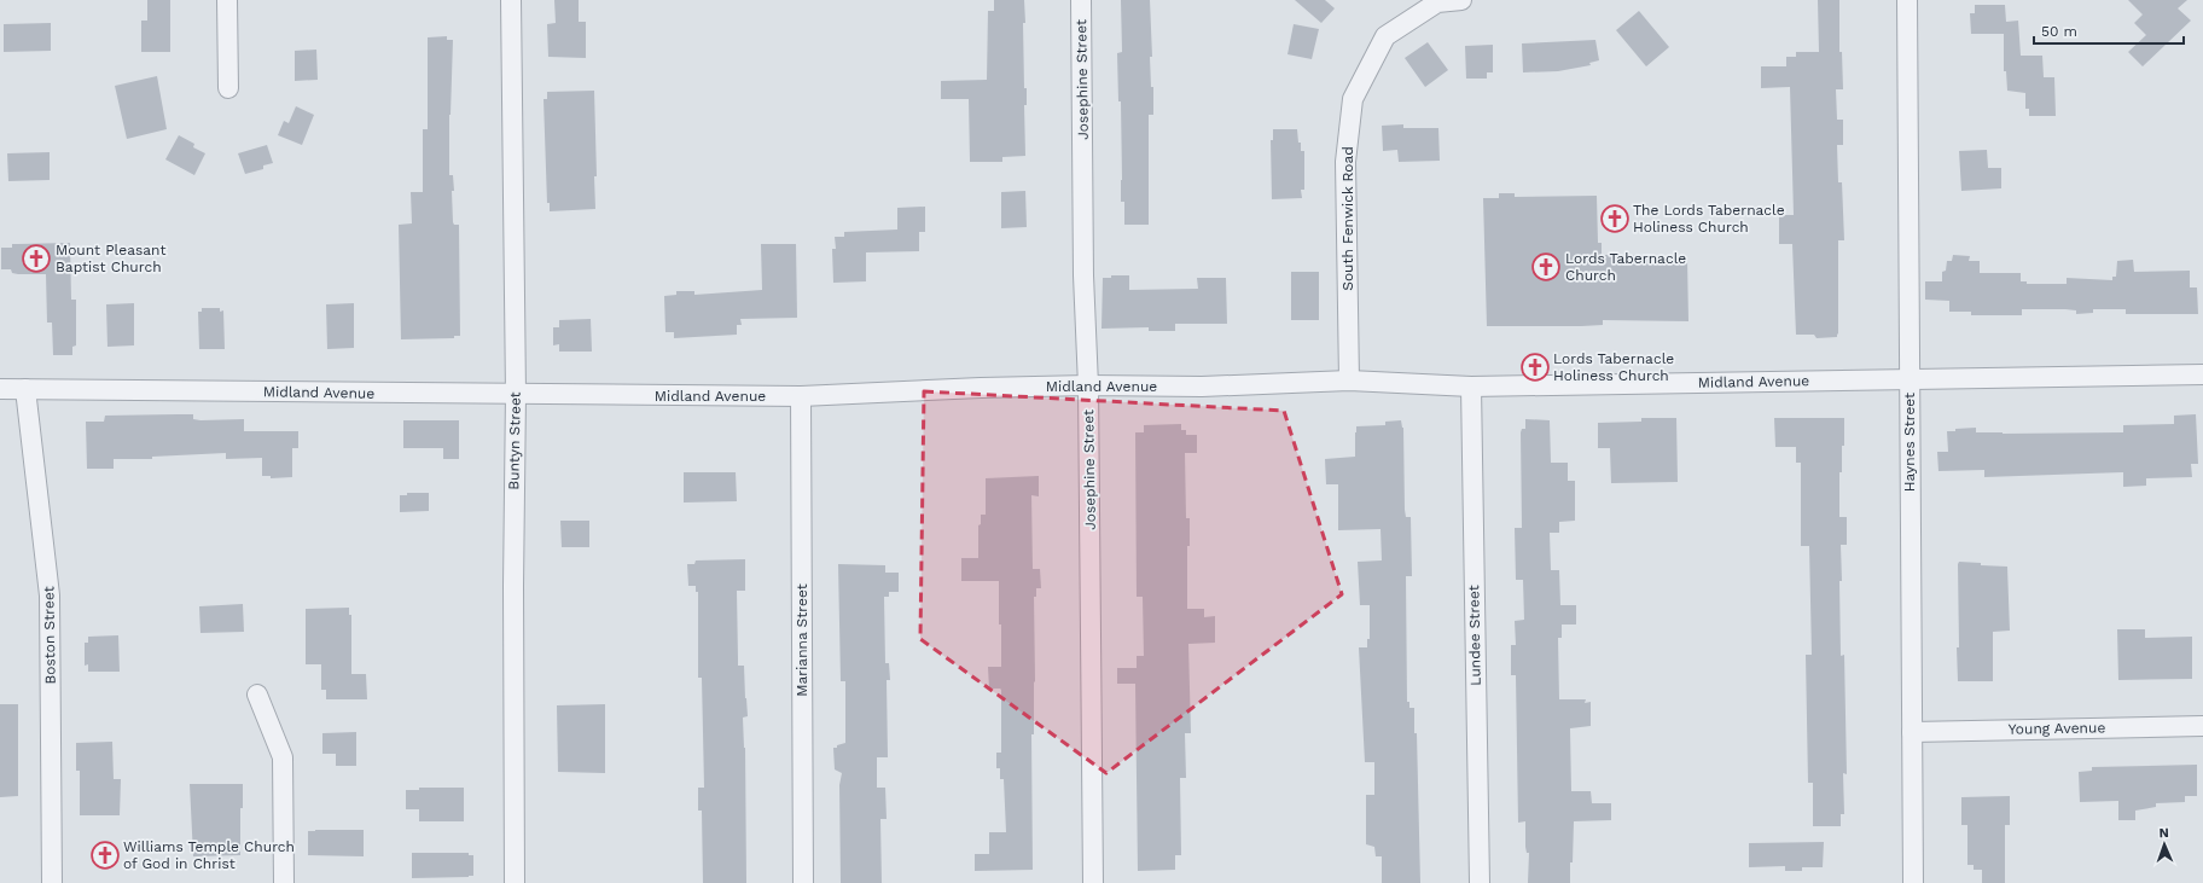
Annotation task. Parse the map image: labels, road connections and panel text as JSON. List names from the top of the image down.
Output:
{
  "streets": {
    "street": [
      "Josephine Street",
      "South Fenwick Road",
      "Midland Avenue",
      "Buntyn Street",
      "Haynes Street",
      "Boston Street",
      "Lundee Street",
      "Marianna Street",
      "Young Avenue"
    ]
  },
  "crossings": [
    ["Josephine Street", "Midland Avenue"],
    ["South Fenwick Road", "Midland Avenue"],
    ["Midland Avenue", "Buntyn Street"],
    ["Midland Avenue", "Haynes Street"],
    ["Midland Avenue", "Boston Street"],
    ["Midland Avenue", "Lundee Street"],
    ["Midland Avenue", "Marianna Street"],
    ["Haynes Street", "Young Avenue"]
  ],
  "places": {
    "church": [
      "The Lords Tabernacle Holiness Church",
      "Mount Pleasant Baptist Church",
      "Lords Tabernacle Church",
      "Lords Tabernacle Holiness Church",
      "Williams Temple Church of God in Christ"
    ]
  },
  "scale_bar": "50 m",
  "north": "top"
}
